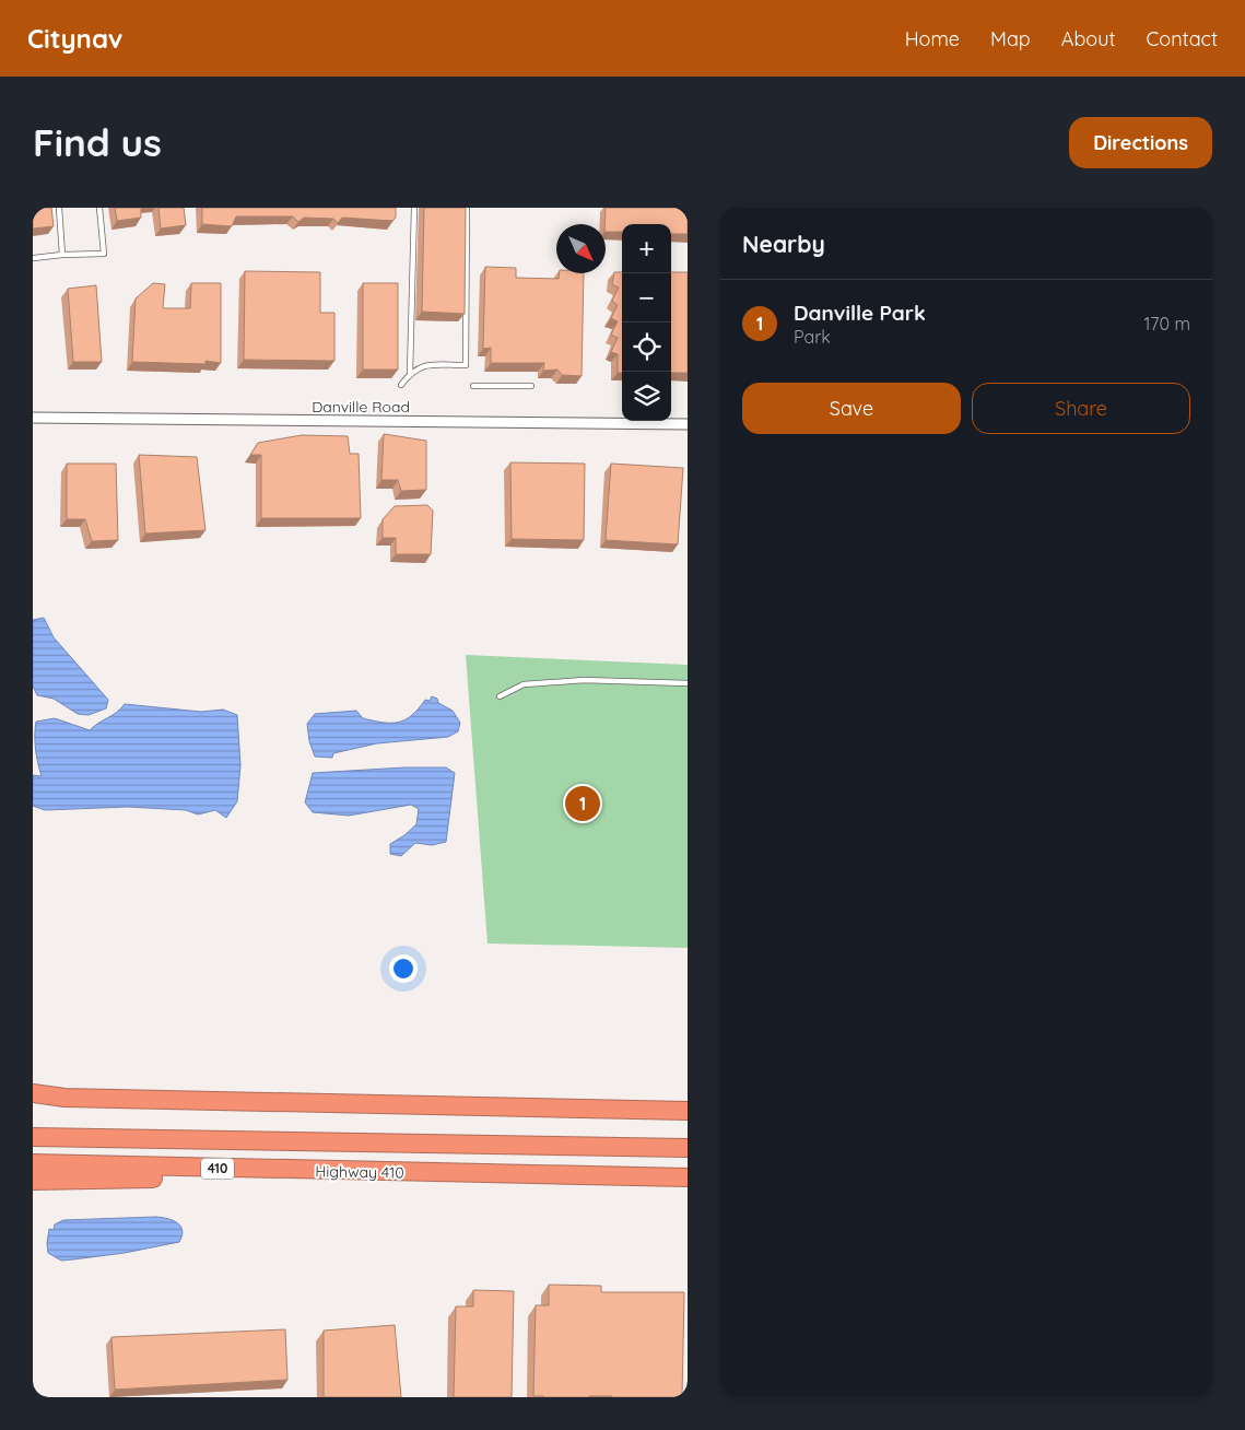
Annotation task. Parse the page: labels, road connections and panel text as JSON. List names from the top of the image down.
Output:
{
  "streets": {
    "highway": ["410", "Highway 410"],
    "street": ["Danville Road"]
  },
  "north": "bottom right",
  "page": {
    "header": "Citynav",
    "nav": [
      "Home",
      "Map",
      "About",
      "Contact"
    ],
    "buttons": [
      "Directions",
      ["Save", "Share"]
    ],
    "title": "Find us",
    "heading": "Nearby",
    "map_buttons": ["+", "−"],
    "list": [
      {
        "mark": "1",
        "name": "Danville Park",
        "note": "Park",
        "value": "170 m"
      }
    ],
    "pins": "1"
  }
}
